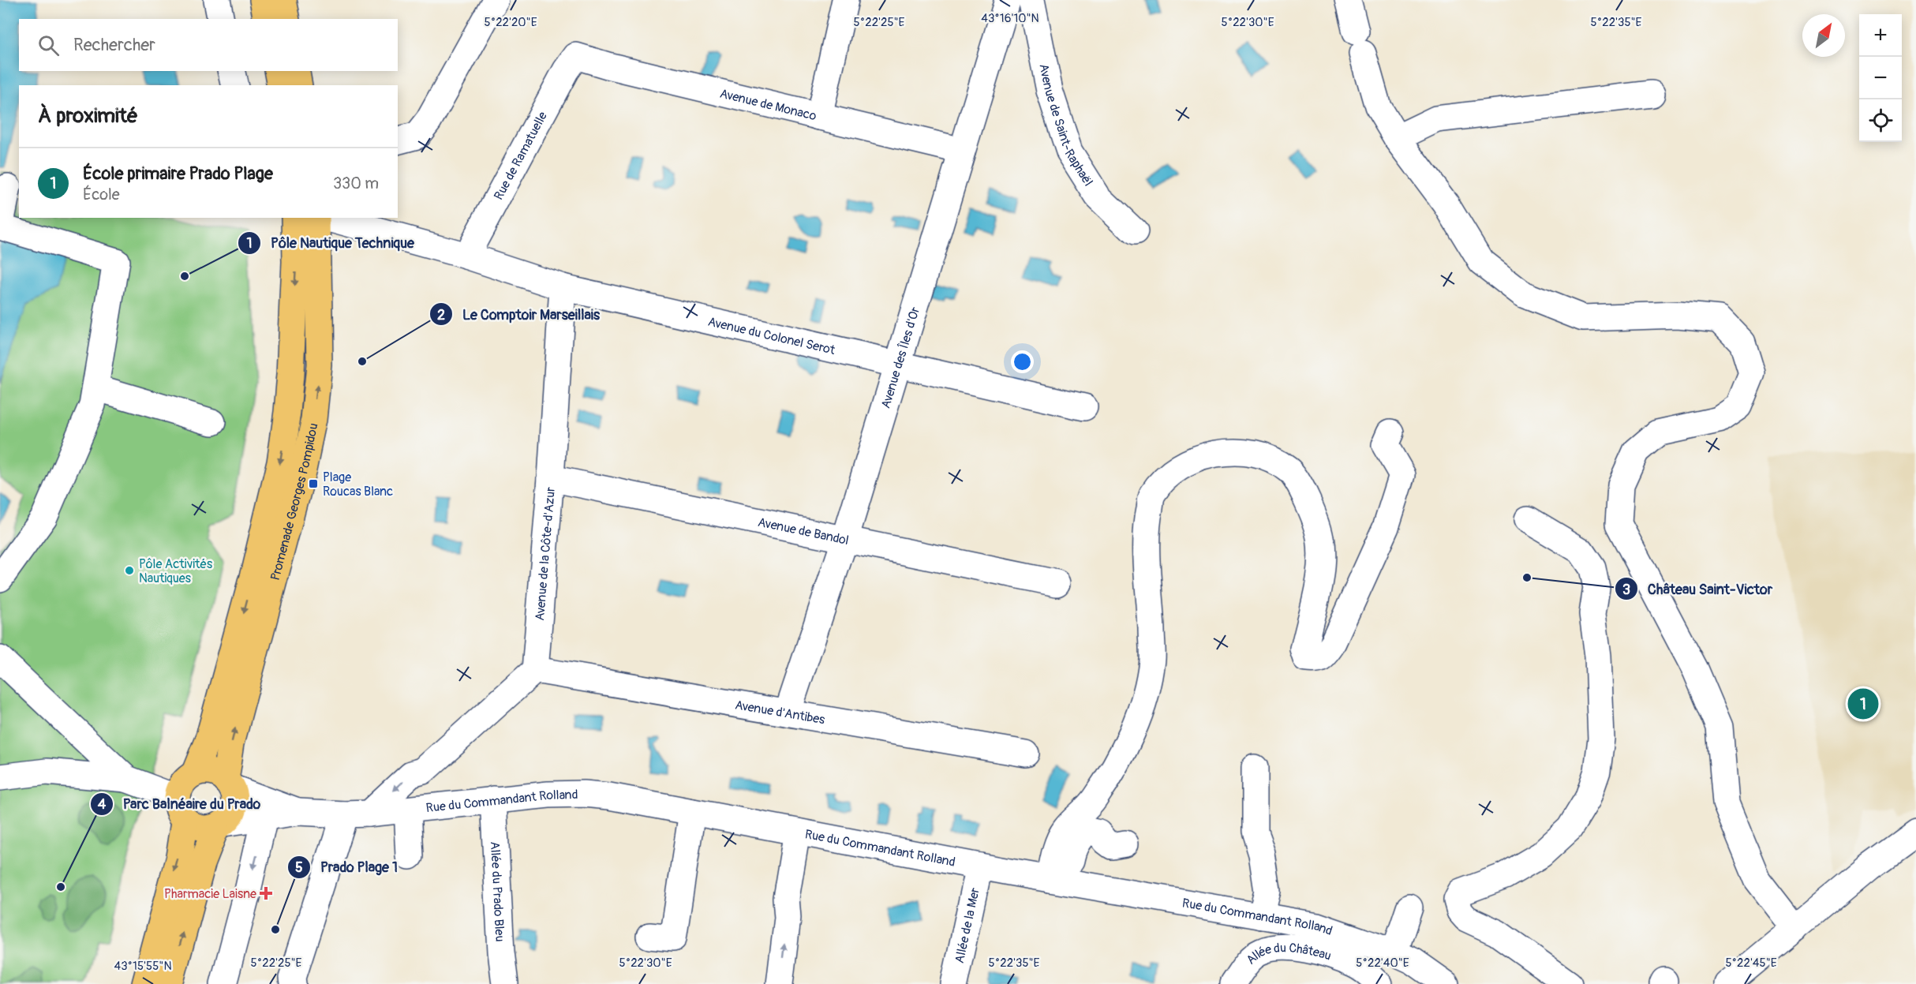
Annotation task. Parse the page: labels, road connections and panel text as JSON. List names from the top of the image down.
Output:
{
  "streets": {
    "main road": ["Promenade Georges Pompidou"],
    "street": [
      "Avenue de Monaco",
      "Avenue de Saint-Raphaël",
      "Rue de Ramatuelle",
      "Avenue du Colonel Serot",
      "Avenue des Îles d'Or",
      "Avenue de Bandol",
      "Avenue de la Côte-d'Azur",
      "Avenue d'Antibes",
      "Rue du Commandant Rolland",
      "Allée du Prado Bleu",
      "Allée de la Mer",
      "Allée du Château"
    ]
  },
  "crossings": [
    ["Avenue de Monaco", "Rue de Ramatuelle"],
    ["Avenue de Monaco", "Avenue des Îles d'Or"],
    ["Rue de Ramatuelle", "Avenue du Colonel Serot"],
    ["Avenue du Colonel Serot", "Avenue des Îles d'Or"],
    ["Avenue du Colonel Serot", "Avenue de la Côte-d'Azur"],
    ["Avenue des Îles d'Or", "Avenue de Bandol"],
    ["Avenue des Îles d'Or", "Avenue d'Antibes"],
    ["Promenade Georges Pompidou", "Rue du Commandant Rolland"],
    ["Avenue de Bandol", "Avenue de la Côte-d'Azur"],
    ["Avenue de la Côte-d'Azur", "Avenue d'Antibes"],
    ["Rue du Commandant Rolland", "Allée du Prado Bleu"],
    ["Rue du Commandant Rolland", "Allée de la Mer"]
  ],
  "places": {
    "other": [
      "Pôle Nautique Technique",
      "Le Comptoir Marseillais",
      "Pôle Activités Nautiques",
      "Château Saint-Victor",
      "Parc Balnéaire du Prado",
      "Prado Plage 1"
    ],
    "transit": ["Plage Roucas Blanc"],
    "health": ["Pharmacie Laisne"]
  },
  "north": "top right",
  "page": {
    "map_buttons": ["+", "−"],
    "search": "Rechercher",
    "heading": "À proximité",
    "list": [
      {
        "mark": "1",
        "name": "École primaire Prado Plage",
        "note": "École",
        "value": "330 m"
      }
    ],
    "pins": "1"
  },
  "coordinates": [
    "43°16'10\"N",
    "5°22'20\"E",
    "5°22'25\"E",
    "5°22'30\"E",
    "5°22'35\"E",
    "5°22'40\"E",
    "5°22'45\"E",
    "43°15'55\"N"
  ]
}
